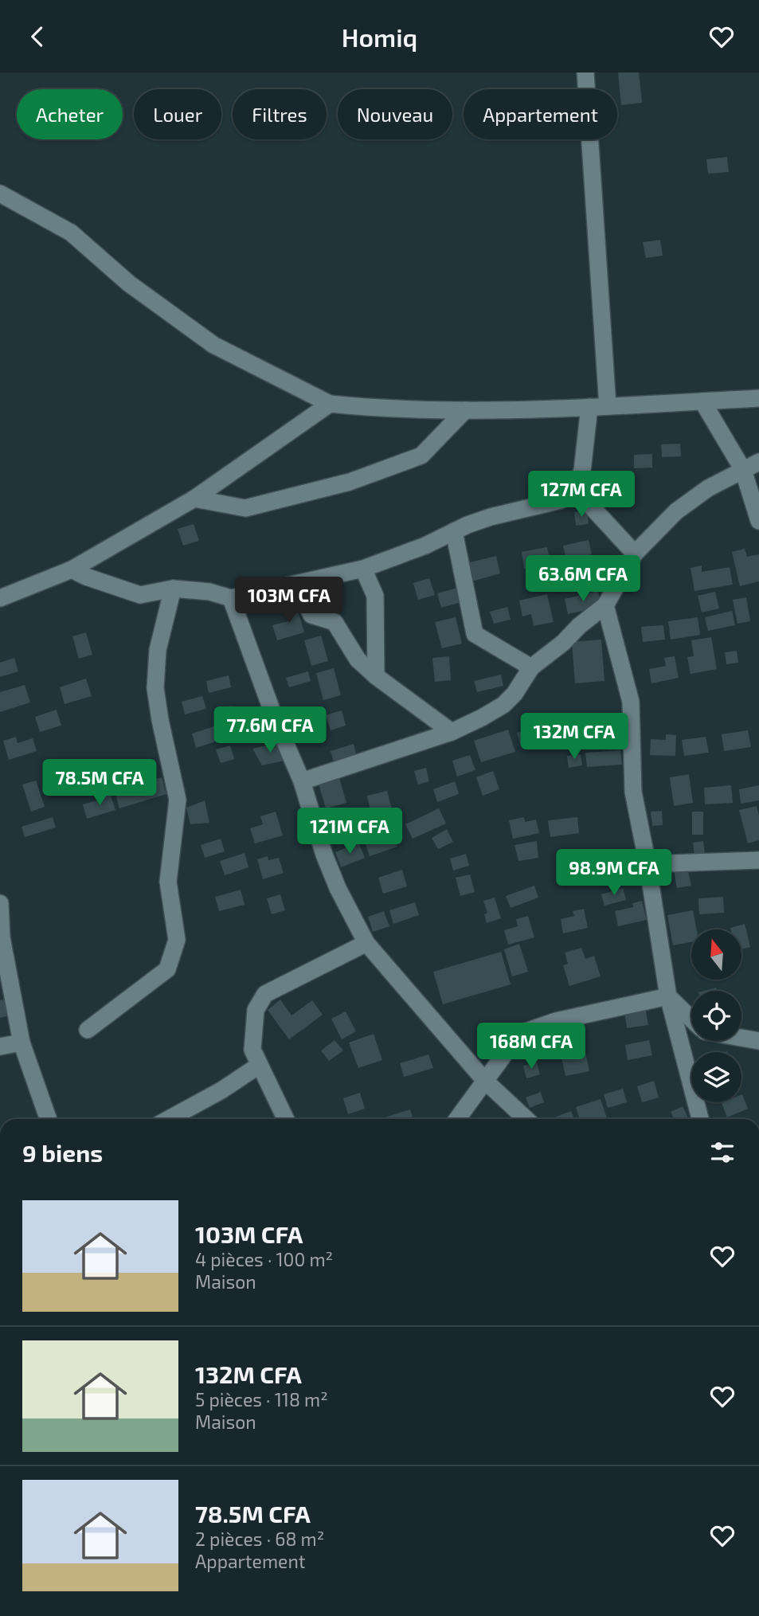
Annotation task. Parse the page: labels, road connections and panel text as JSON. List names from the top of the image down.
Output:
{
  "north": "top",
  "page": {
    "header": "Homiq",
    "chip": [
      "Acheter",
      "Louer",
      "Filtres",
      "Nouveau",
      "Appartement"
    ],
    "price": [
      "127M CFA",
      "63.6M CFA",
      "103M CFA",
      "77.6M CFA",
      "132M CFA",
      "78.5M CFA",
      "121M CFA",
      "98.9M CFA",
      "168M CFA"
    ],
    "heading": "9 biens",
    "list": [
      {
        "name": "103M CFA",
        "note": "4 pièces · 100 m² · Maison"
      },
      {
        "name": "132M CFA",
        "note": "5 pièces · 118 m² · Maison"
      },
      {
        "name": "78.5M CFA",
        "note": "2 pièces · 68 m² · Appartement"
      }
    ]
  }
}
